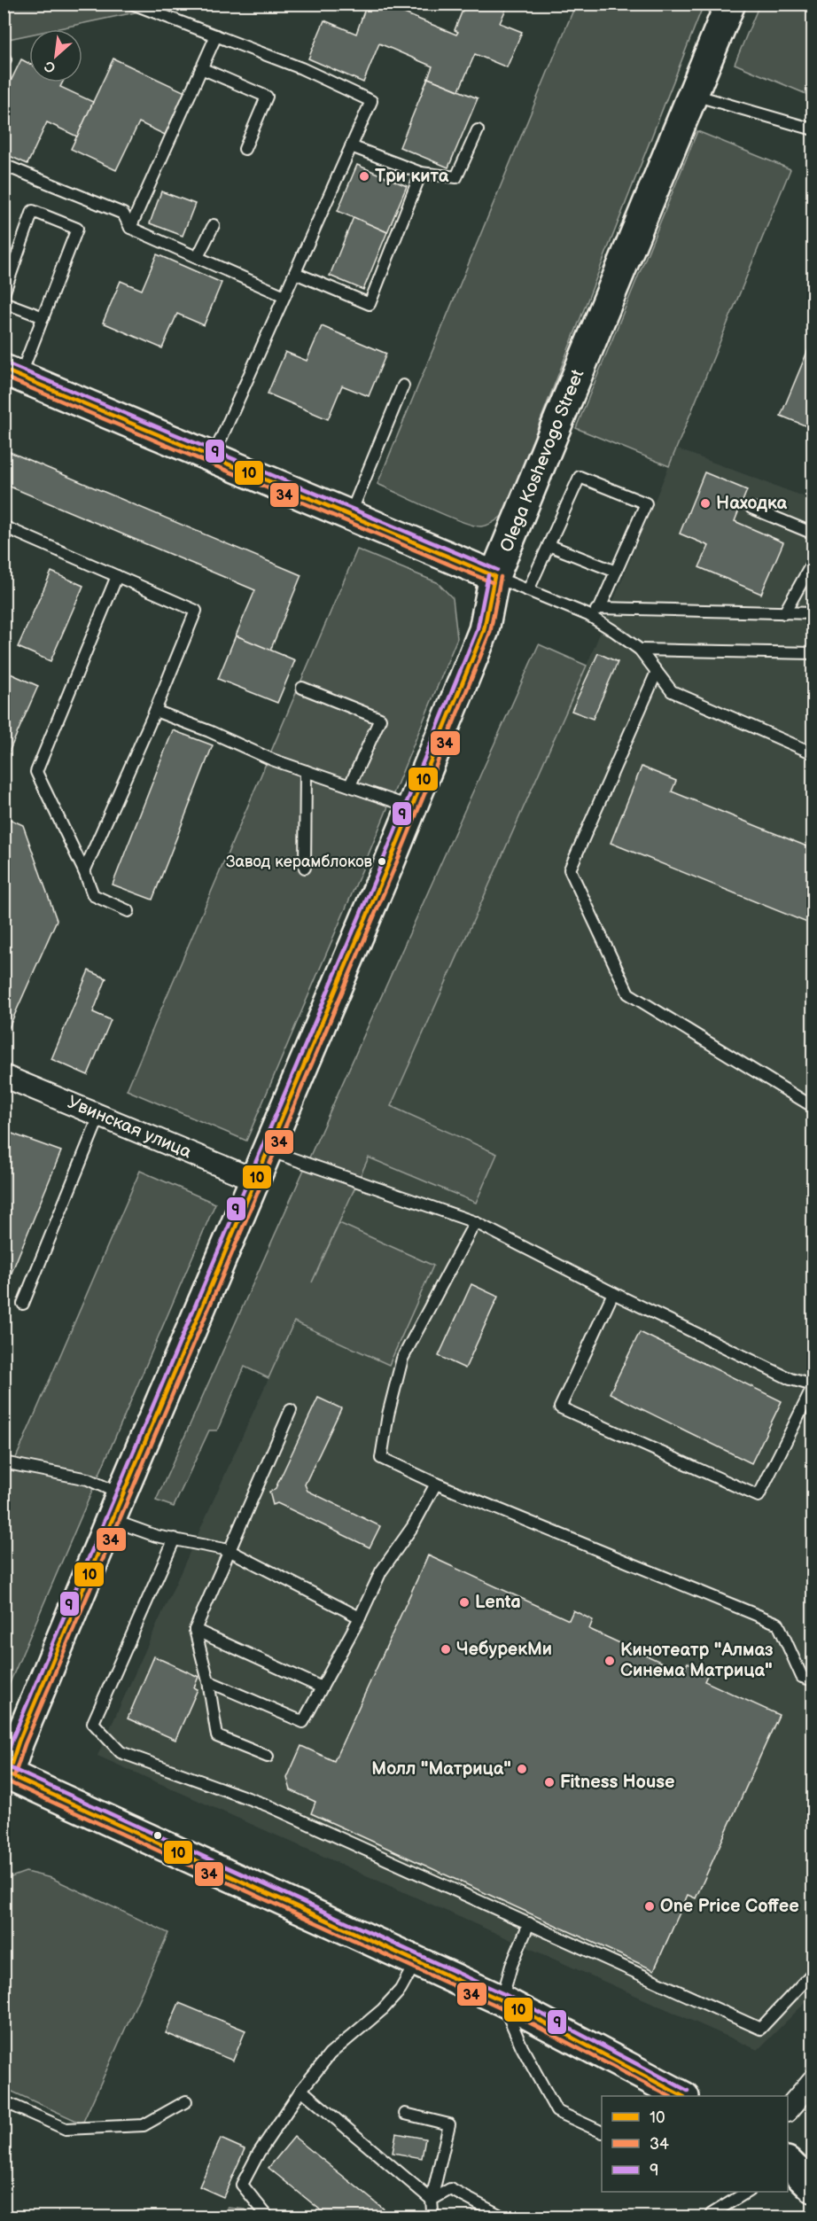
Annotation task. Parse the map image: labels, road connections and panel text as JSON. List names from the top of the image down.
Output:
{
  "streets": {
    "main road": ["Olega Koshevogo Street"],
    "street": ["Увинская улица"]
  },
  "crossings": [
    ["Olega Koshevogo Street", "Увинская улица"]
  ],
  "places": [
    "Три кита",
    "Находка",
    "Завод керамблоков",
    "Lenta",
    "ЧебурекМи",
    "Кинотеатр \"Алмаз Синема Матрица\"",
    "Молл \"Матрица\"",
    "Fitness House",
    "One Price Coffee"
  ],
  "lines": ["transit line 9", "transit line 10", "transit line 34"],
  "legend": ["10", "34", "9"],
  "north": "bottom left"
}
